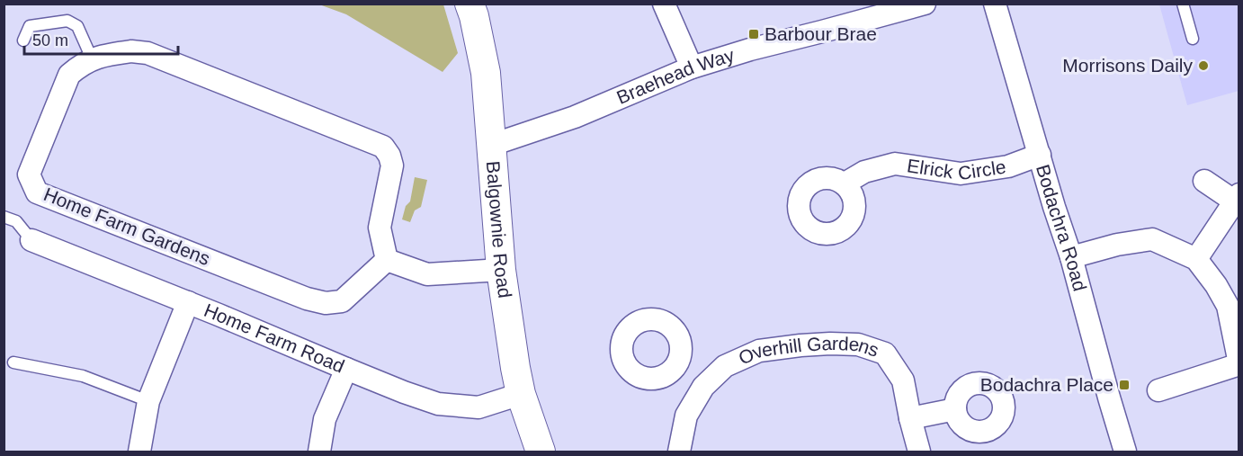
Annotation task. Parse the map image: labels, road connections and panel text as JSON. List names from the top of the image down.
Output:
{
  "streets": {
    "street": [
      "Braehead Way",
      "Elrick Circle",
      "Home Farm Gardens",
      "Bodachra Road",
      "Balgownie Road",
      "Home Farm Road",
      "Overhill Gardens"
    ]
  },
  "crossings": [
    ["Braehead Way", "Balgownie Road"],
    ["Elrick Circle", "Bodachra Road"],
    ["Balgownie Road", "Home Farm Road"]
  ],
  "places": {
    "transit": ["Barbour Brae", "Bodachra Place"],
    "other": ["Morrisons Daily"]
  },
  "scale_bar": "50 m"
}
